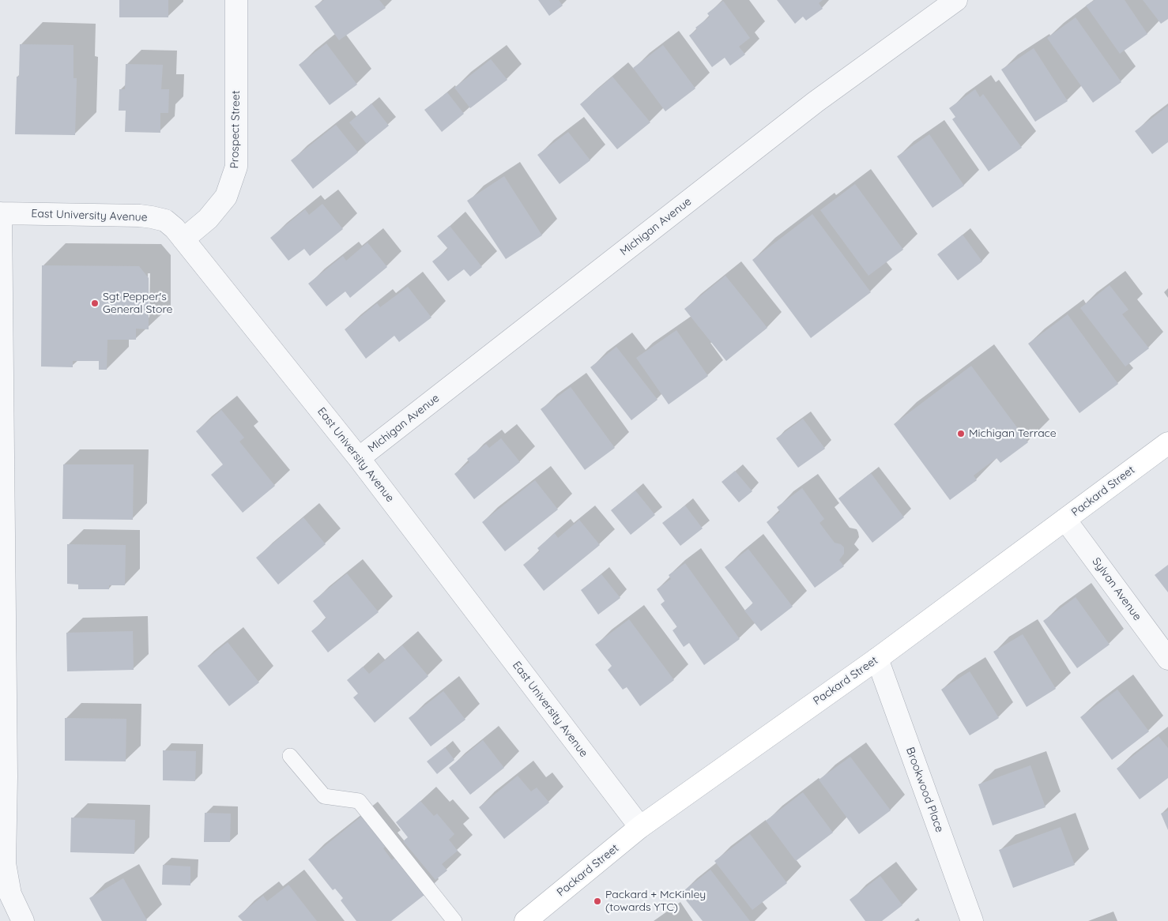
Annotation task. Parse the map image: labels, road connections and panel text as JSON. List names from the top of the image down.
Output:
{
  "streets": {
    "main road": ["Packard Street"],
    "street": [
      "Prospect Street",
      "East University Avenue",
      "Michigan Avenue",
      "Sylvan Avenue",
      "Brookwood Place"
    ]
  },
  "crossings": [
    ["Prospect Street", "East University Avenue"],
    ["East University Avenue", "Michigan Avenue"],
    ["East University Avenue", "Packard Street"],
    ["Packard Street", "Sylvan Avenue"],
    ["Packard Street", "Brookwood Place"]
  ],
  "places": ["Sgt Pepper's General Store", "Michigan Terrace", "Packard + McKinley (towards YTC)"]
}
